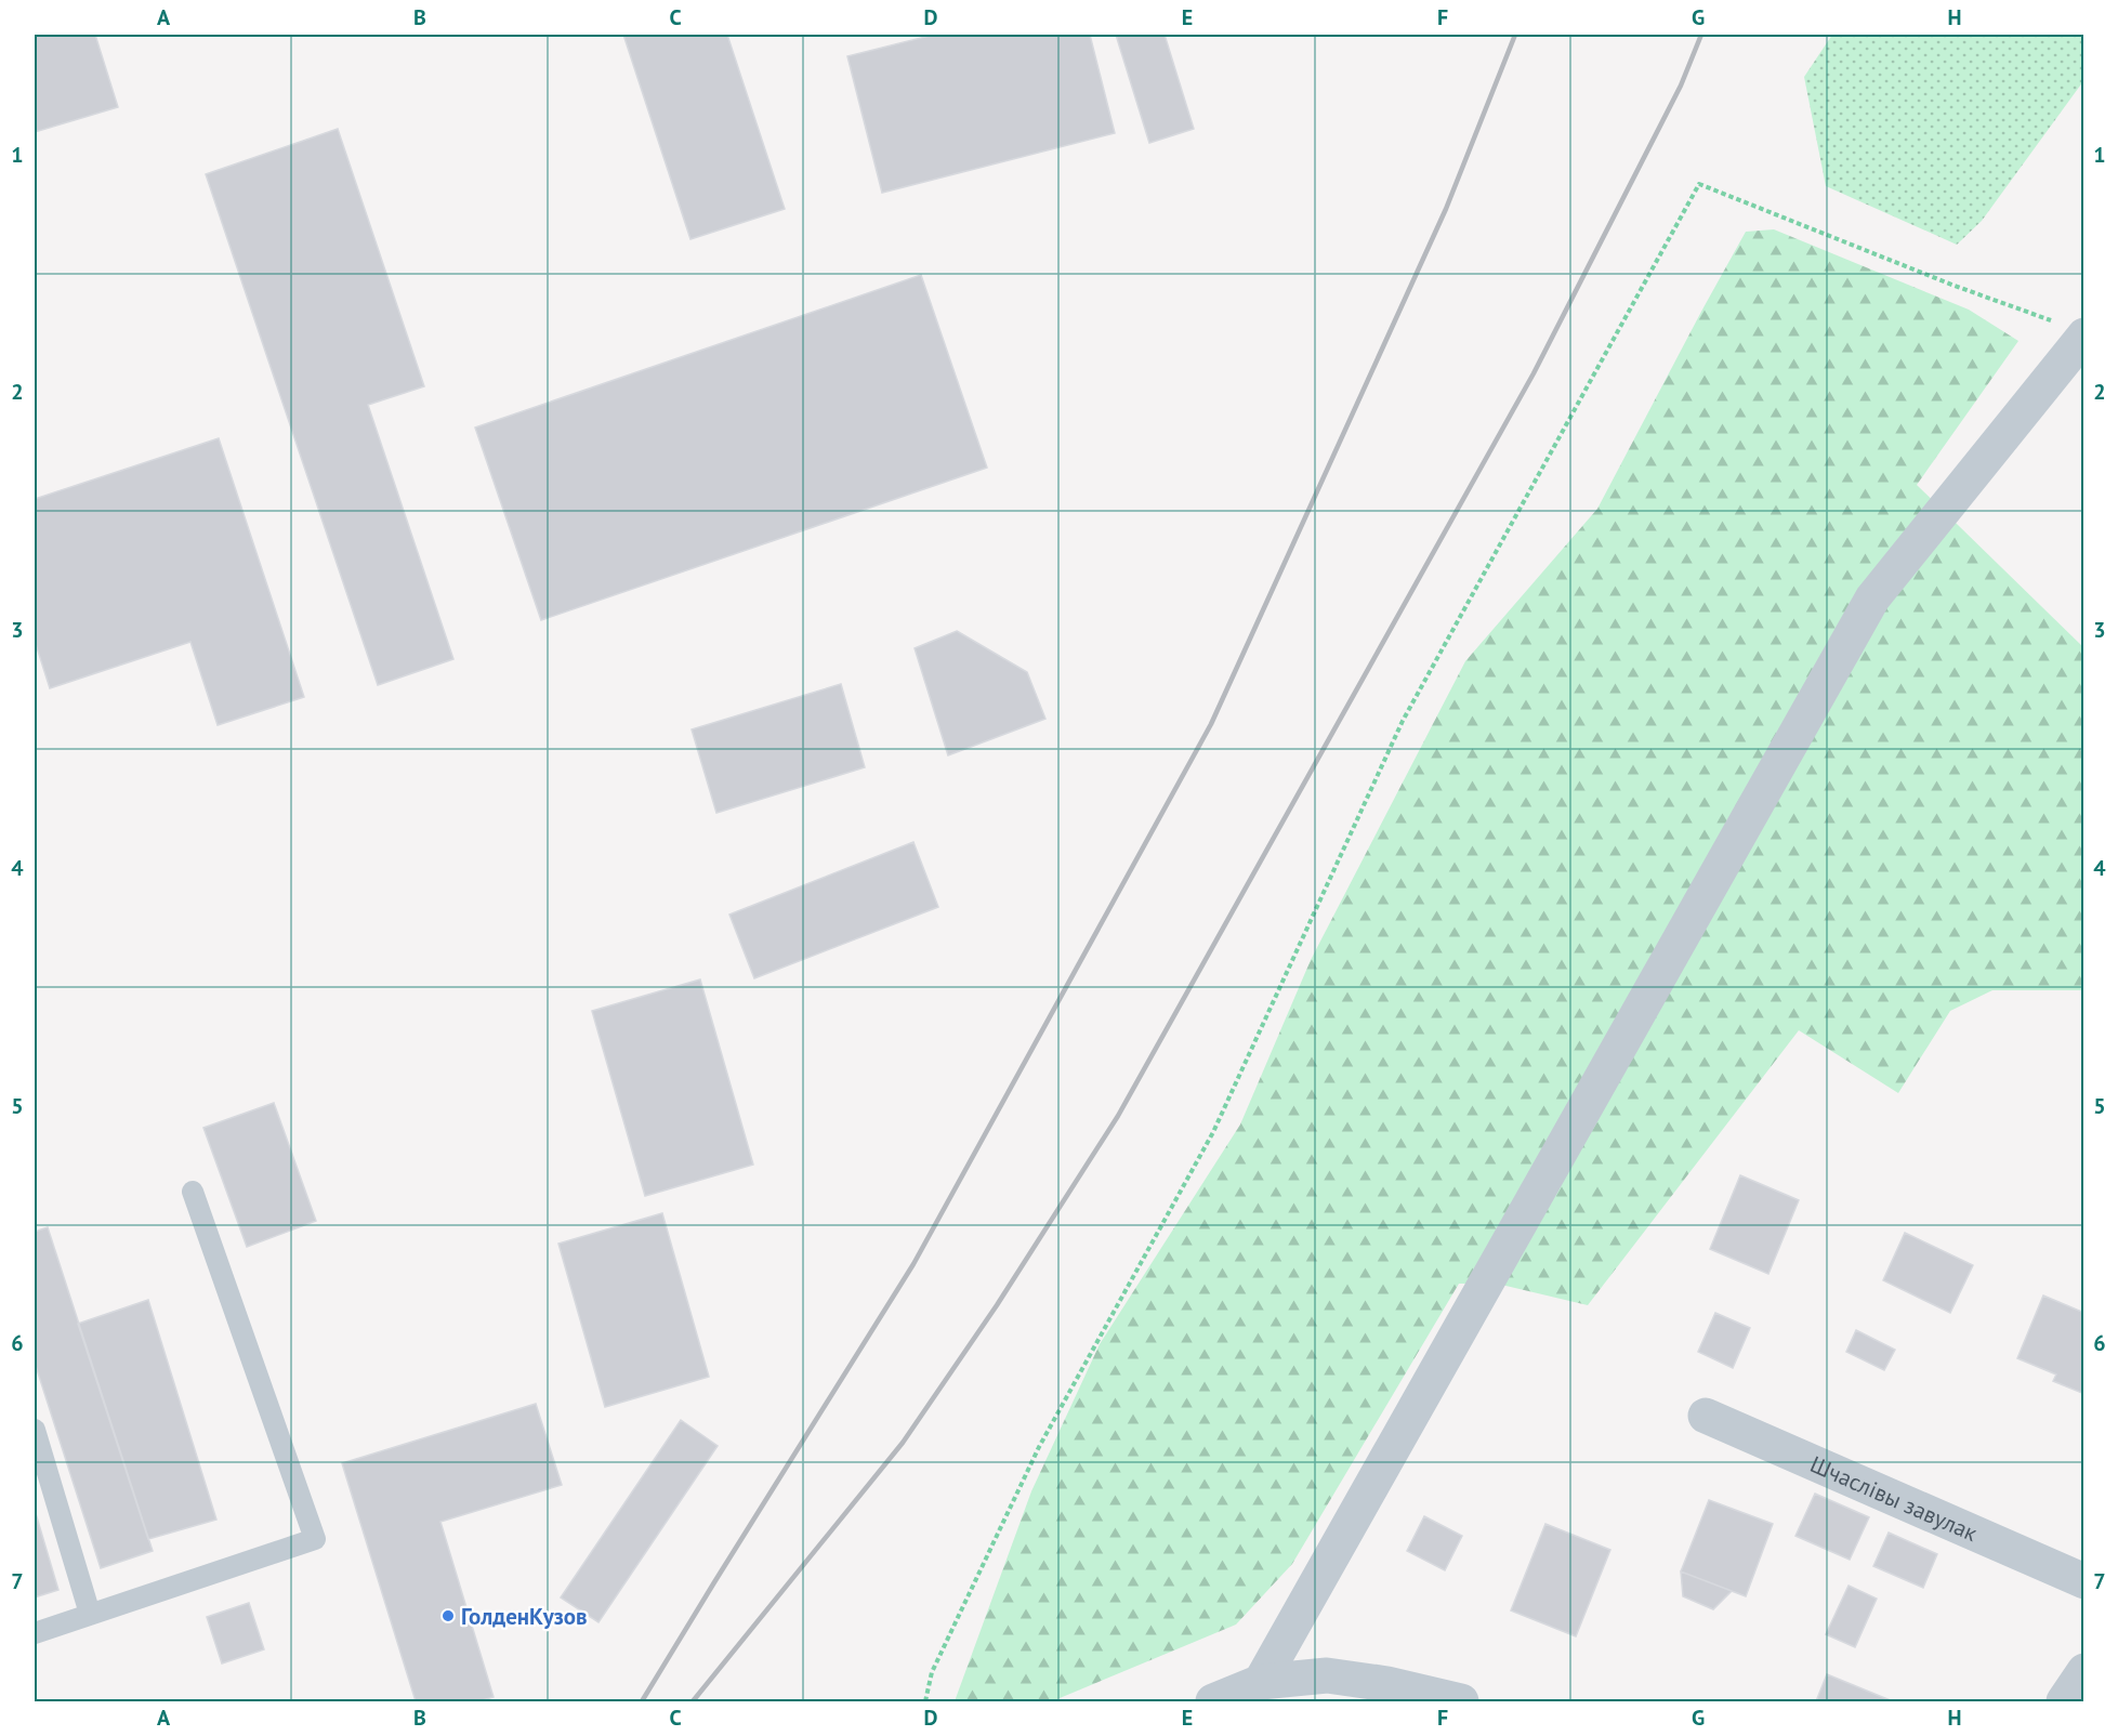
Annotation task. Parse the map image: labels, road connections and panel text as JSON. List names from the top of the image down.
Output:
{
  "streets": {
    "street": ["Шчаслівы завулак"]
  },
  "places": ["ГолденКузов"],
  "grid": {
    "columns": [
      "A",
      "B",
      "C",
      "D",
      "E",
      "F",
      "G",
      "H"
    ],
    "rows": [
      "1",
      "2",
      "3",
      "4",
      "5",
      "6",
      "7"
    ]
  }
}
